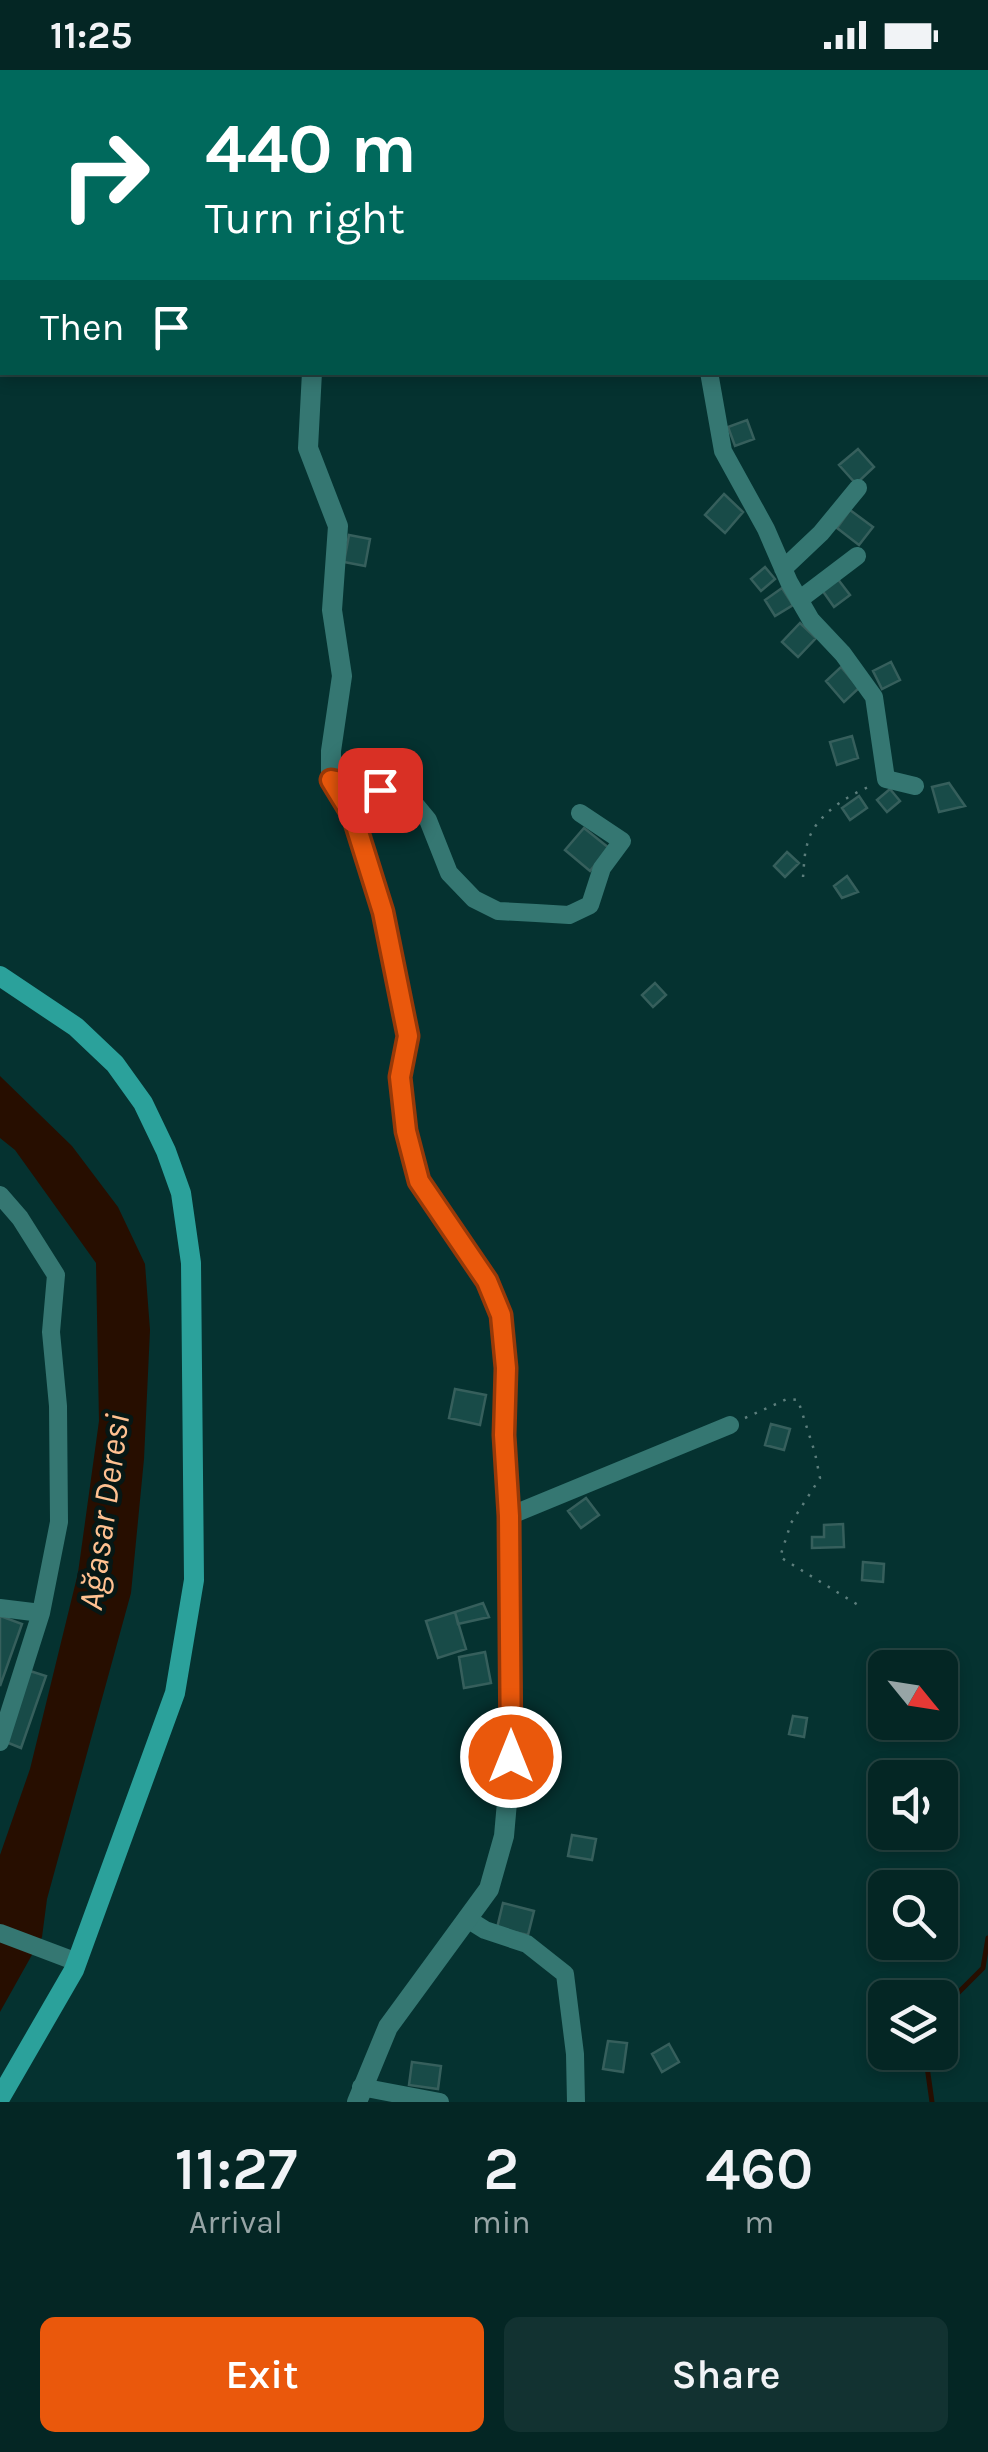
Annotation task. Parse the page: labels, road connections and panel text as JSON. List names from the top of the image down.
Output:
{
  "water": ["Ağasar Deresi"],
  "north": "bottom right",
  "page": {
    "status": "11:25",
    "turn": ["440 m", "Turn right"],
    "then": "Then",
    "eta": [
      "11:27",
      "Arrival",
      "2",
      "min",
      "460",
      "m"
    ],
    "buttons": ["Exit", "Share"]
  }
}
